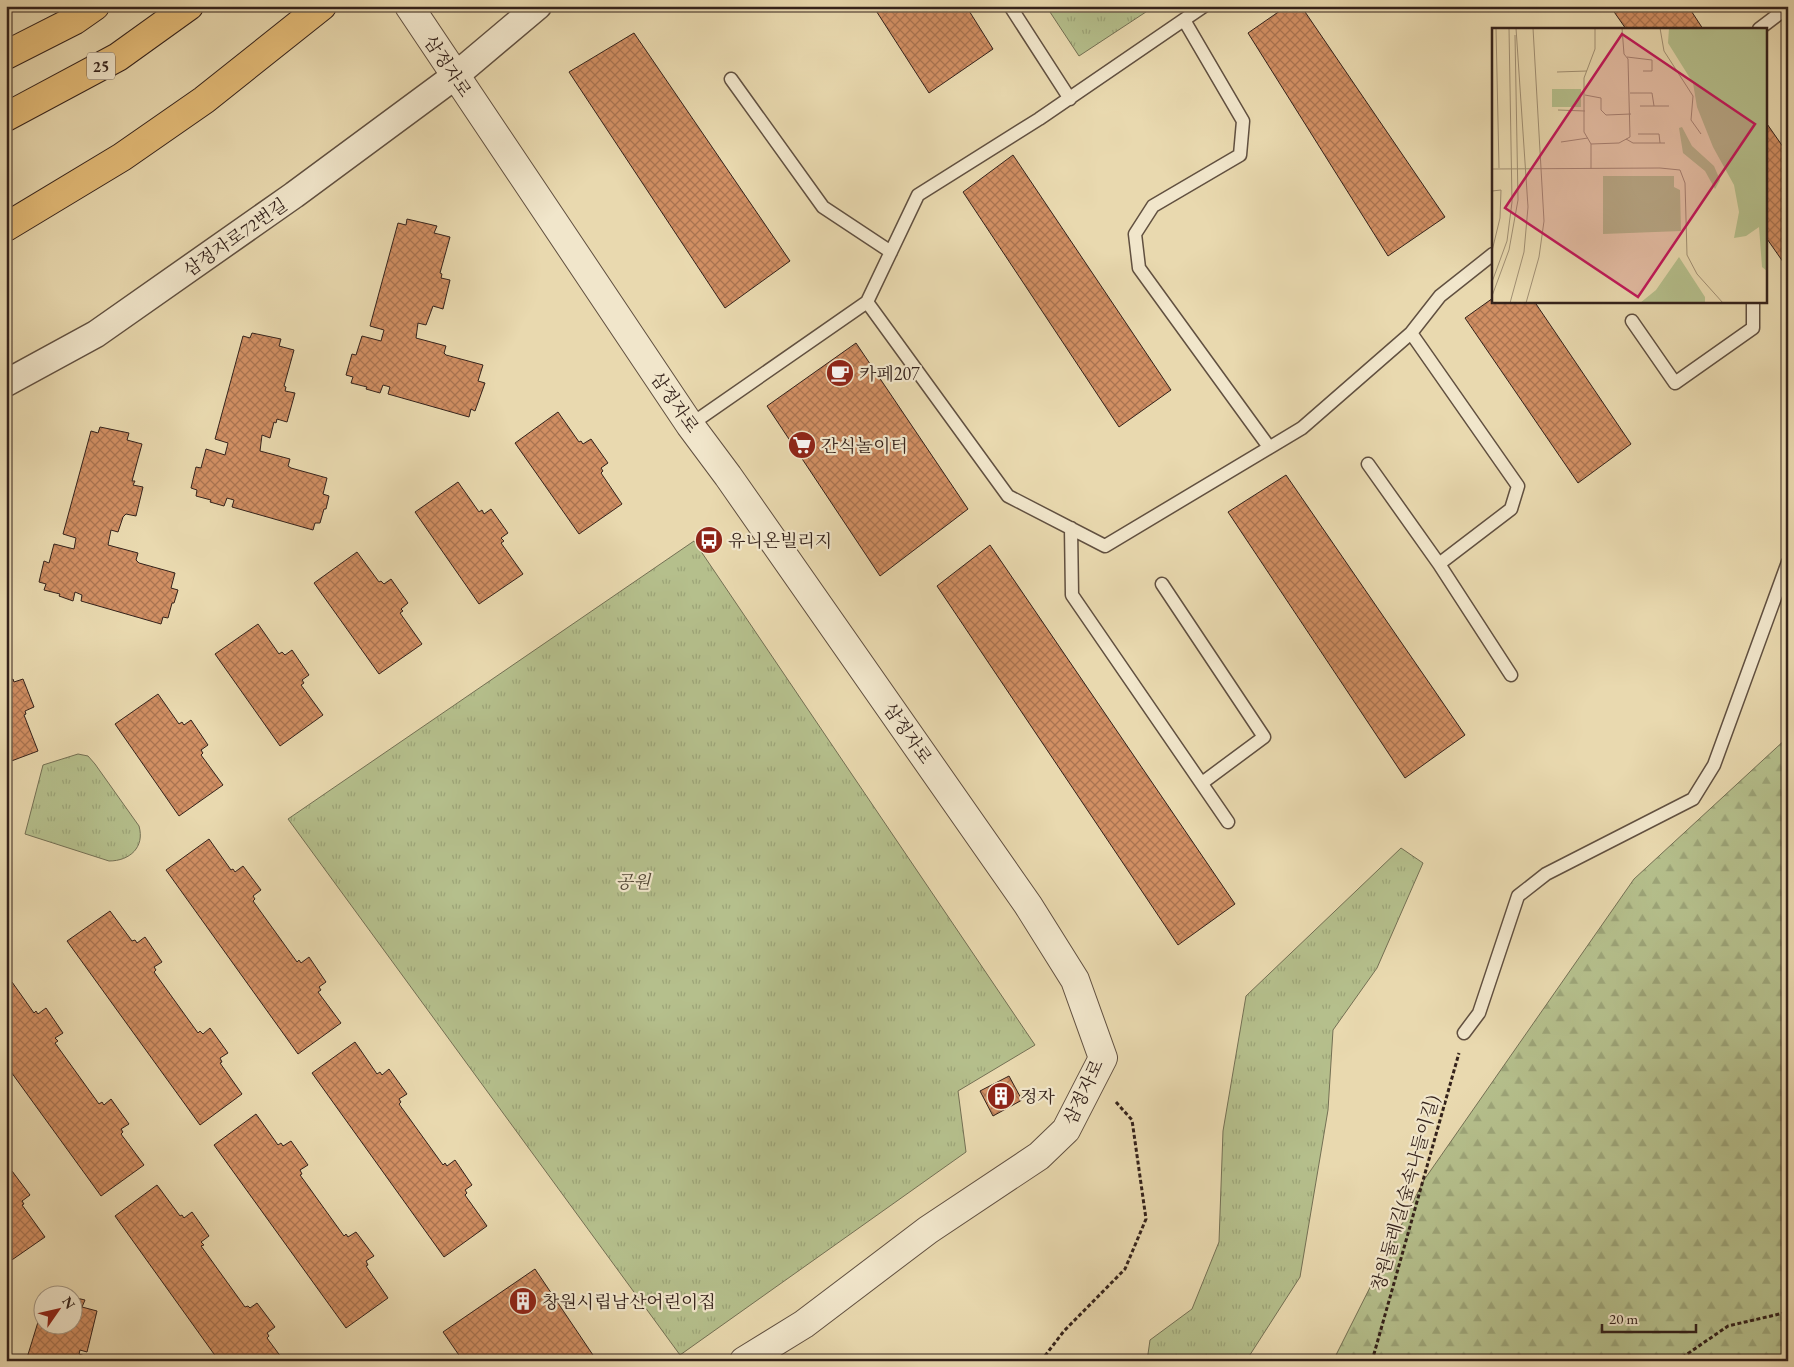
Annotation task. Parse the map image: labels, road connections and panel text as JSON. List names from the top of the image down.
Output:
{
  "streets": {
    "highway": ["25"],
    "street": ["삼정자로", "삼정자로72번길"],
    "path": ["창원둘레길(숲속나들이길)"]
  },
  "crossings": [
    ["삼정자로", "삼정자로72번길"]
  ],
  "parks": ["공원"],
  "places": {
    "cafe": ["카페207"],
    "supermarket": ["간식놀이터"],
    "bus stop": ["유니온빌리지"],
    "building": ["정자", "창원시립남산어린이집"]
  },
  "scale_bar": "20 m",
  "north": "top right"
}
